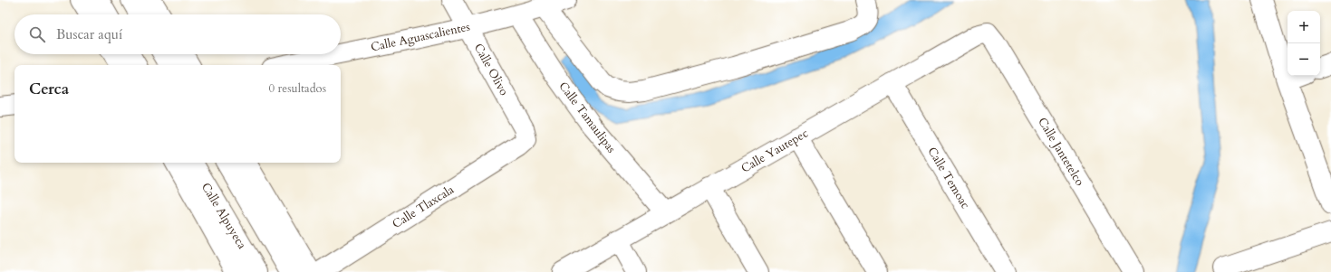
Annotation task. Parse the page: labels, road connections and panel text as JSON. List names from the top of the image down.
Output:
{
  "streets": {
    "street": [
      "Calle Aguascalientes",
      "Calle Olivo",
      "Calle Tamaulipas",
      "Calle Yautepec",
      "Calle Jantetelco",
      "Calle Temoac",
      "Calle Tlaxcala",
      "Calle Alpuyeca"
    ]
  },
  "crossings": [
    ["Calle Aguascalientes", "Calle Olivo"],
    ["Calle Aguascalientes", "Calle Tamaulipas"],
    ["Calle Olivo", "Calle Tlaxcala"],
    ["Calle Tamaulipas", "Calle Yautepec"],
    ["Calle Yautepec", "Calle Jantetelco"],
    ["Calle Yautepec", "Calle Temoac"]
  ],
  "page": {
    "map_buttons": ["+", "−"],
    "search": "Buscar aquí",
    "heading": ["Cerca", "0 resultados"]
  }
}
